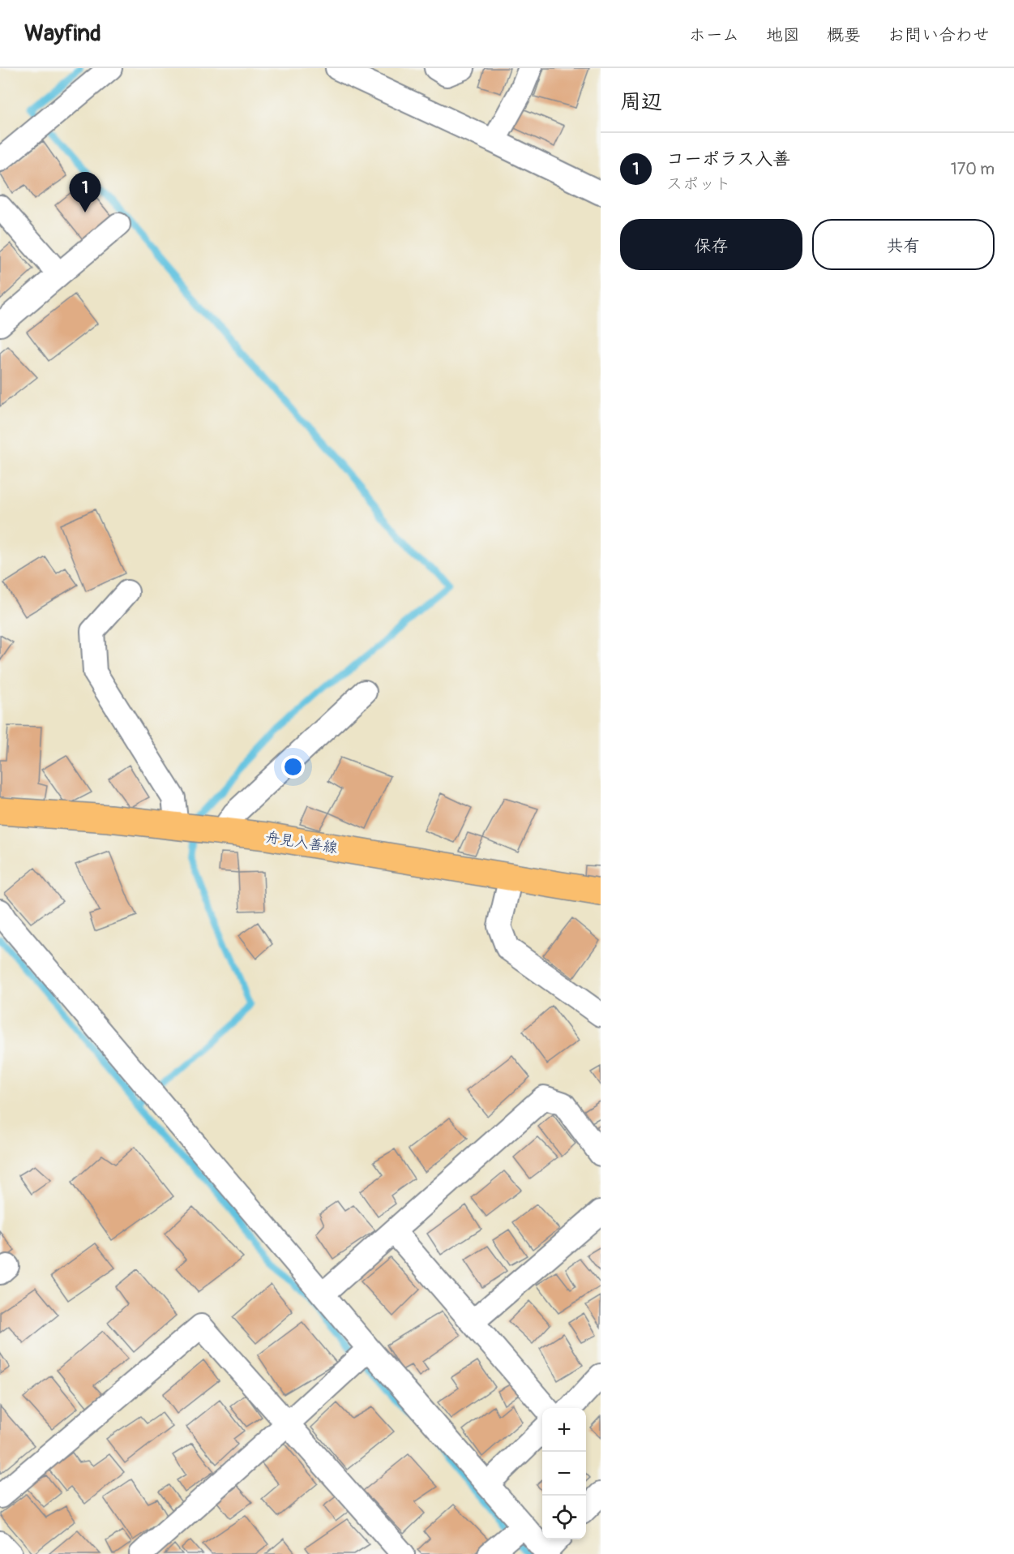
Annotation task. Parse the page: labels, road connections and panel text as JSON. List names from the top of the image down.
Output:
{
  "streets": {
    "main road": ["舟見入善線"]
  },
  "page": {
    "header": "Wayfind",
    "nav": [
      "ホーム",
      "地図",
      "概要",
      "お問い合わせ"
    ],
    "heading": "周辺",
    "list": [
      {
        "mark": "1",
        "name": "コーポラス入善",
        "note": "スポット",
        "value": "170 m"
      }
    ],
    "pins": "1",
    "buttons": ["保存", "共有"],
    "map_buttons": ["+", "−"]
  }
}
